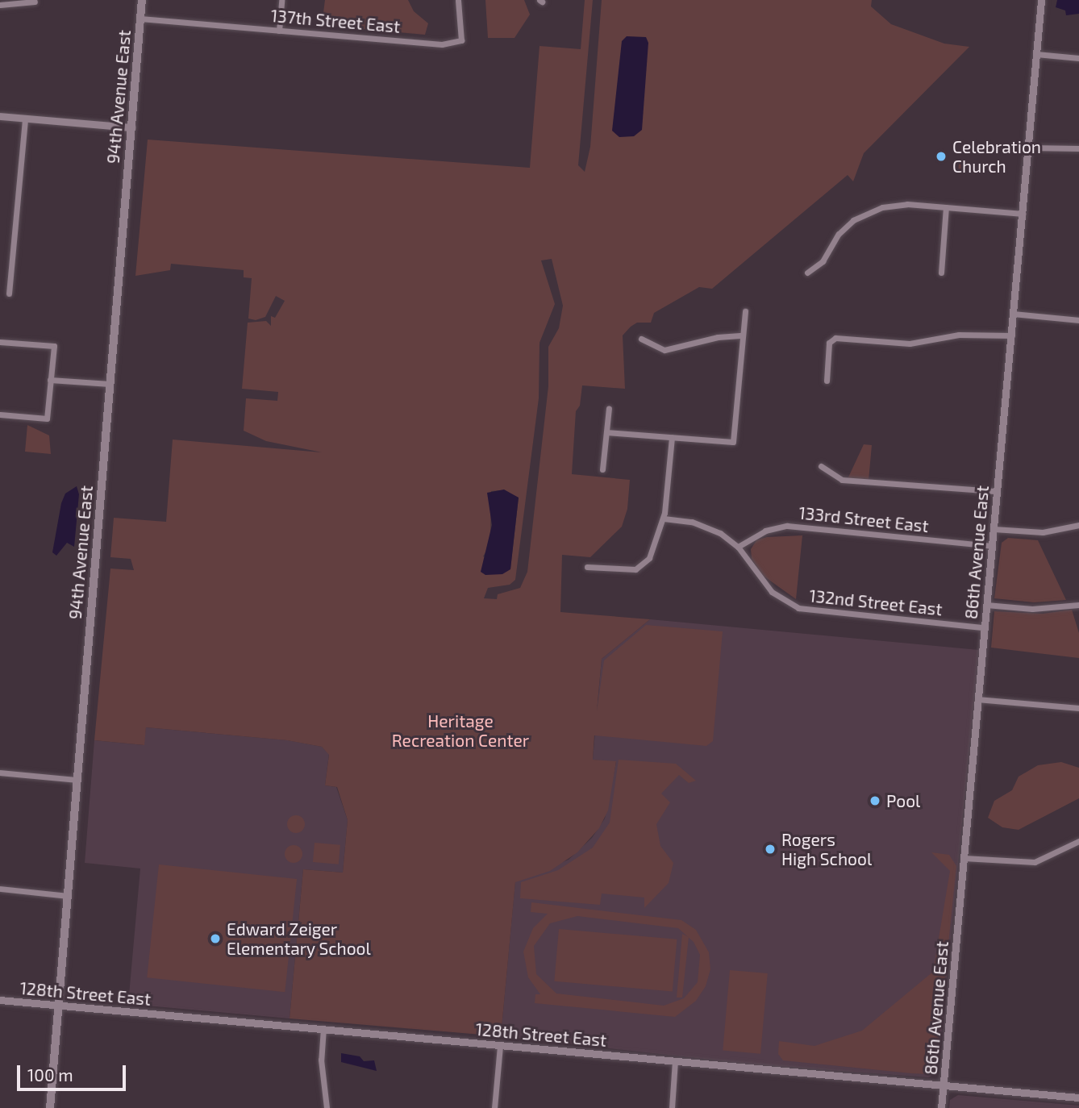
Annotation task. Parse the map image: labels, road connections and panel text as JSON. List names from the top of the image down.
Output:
{
  "streets": {
    "main road": ["94th Avenue East"],
    "street": [
      "137th Street East",
      "133rd Street East",
      "86th Avenue East",
      "132nd Street East",
      "128th Street East"
    ]
  },
  "crossings": [
    ["137th Street East", "94th Avenue East"],
    ["94th Avenue East", "128th Street East"],
    ["133rd Street East", "86th Avenue East"],
    ["133rd Street East", "132nd Street East"],
    ["86th Avenue East", "132nd Street East"],
    ["86th Avenue East", "128th Street East"]
  ],
  "parks": ["Heritage Recreation Center"],
  "places": [
    "Celebration Church",
    "Pool",
    "Rogers High School",
    "Edward Zeiger Elementary School"
  ],
  "scale_bar": "100 m"
}
